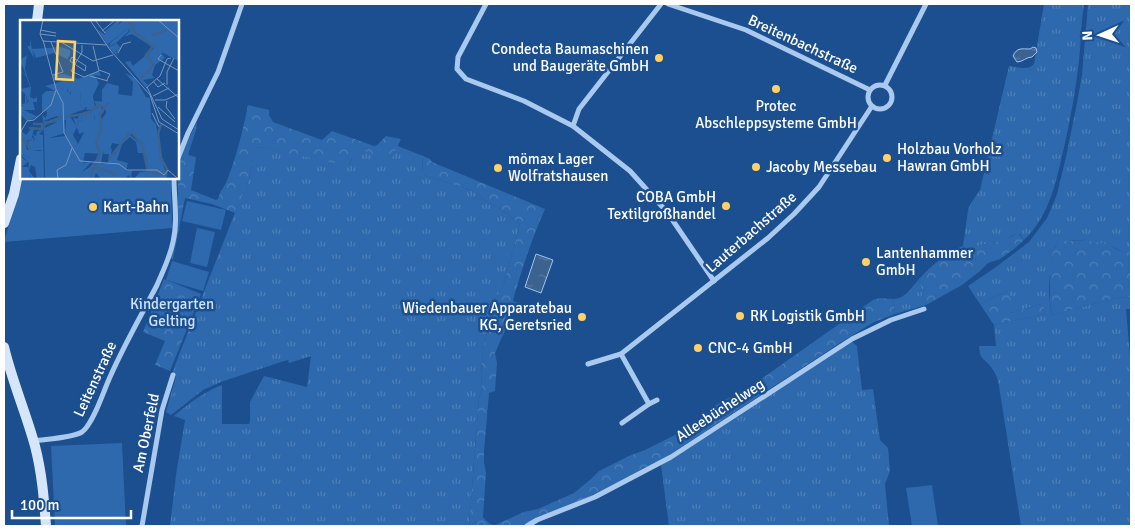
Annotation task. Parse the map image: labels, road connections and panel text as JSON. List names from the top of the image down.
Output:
{
  "streets": {
    "street": [
      "Breitenbachstraße",
      "Lauterbachstraße",
      "Leitenstraße",
      "Alleebüchelweg",
      "Am Oberfeld"
    ]
  },
  "crossings": [
    ["Breitenbachstraße", "Lauterbachstraße"]
  ],
  "parks": ["Kindergarten Gelting"],
  "places": [
    "Condecta Baumaschinen und Baugeräte GmbH",
    "Protec Abschleppsysteme GmbH",
    "Holzbau Vorholz Hawran GmbH",
    "Jacoby Messebau",
    "mömax Lager Wolfratshausen",
    "COBA GmbH Textilgroßhandel",
    "Kart-Bahn",
    "Lantenhammer GmbH",
    "RK Logistik GmbH",
    "Wiedenbauer Apparatebau KG, Geretsried",
    "CNC-4 GmbH"
  ],
  "scale_bar": "100 m",
  "north": "left"
}
